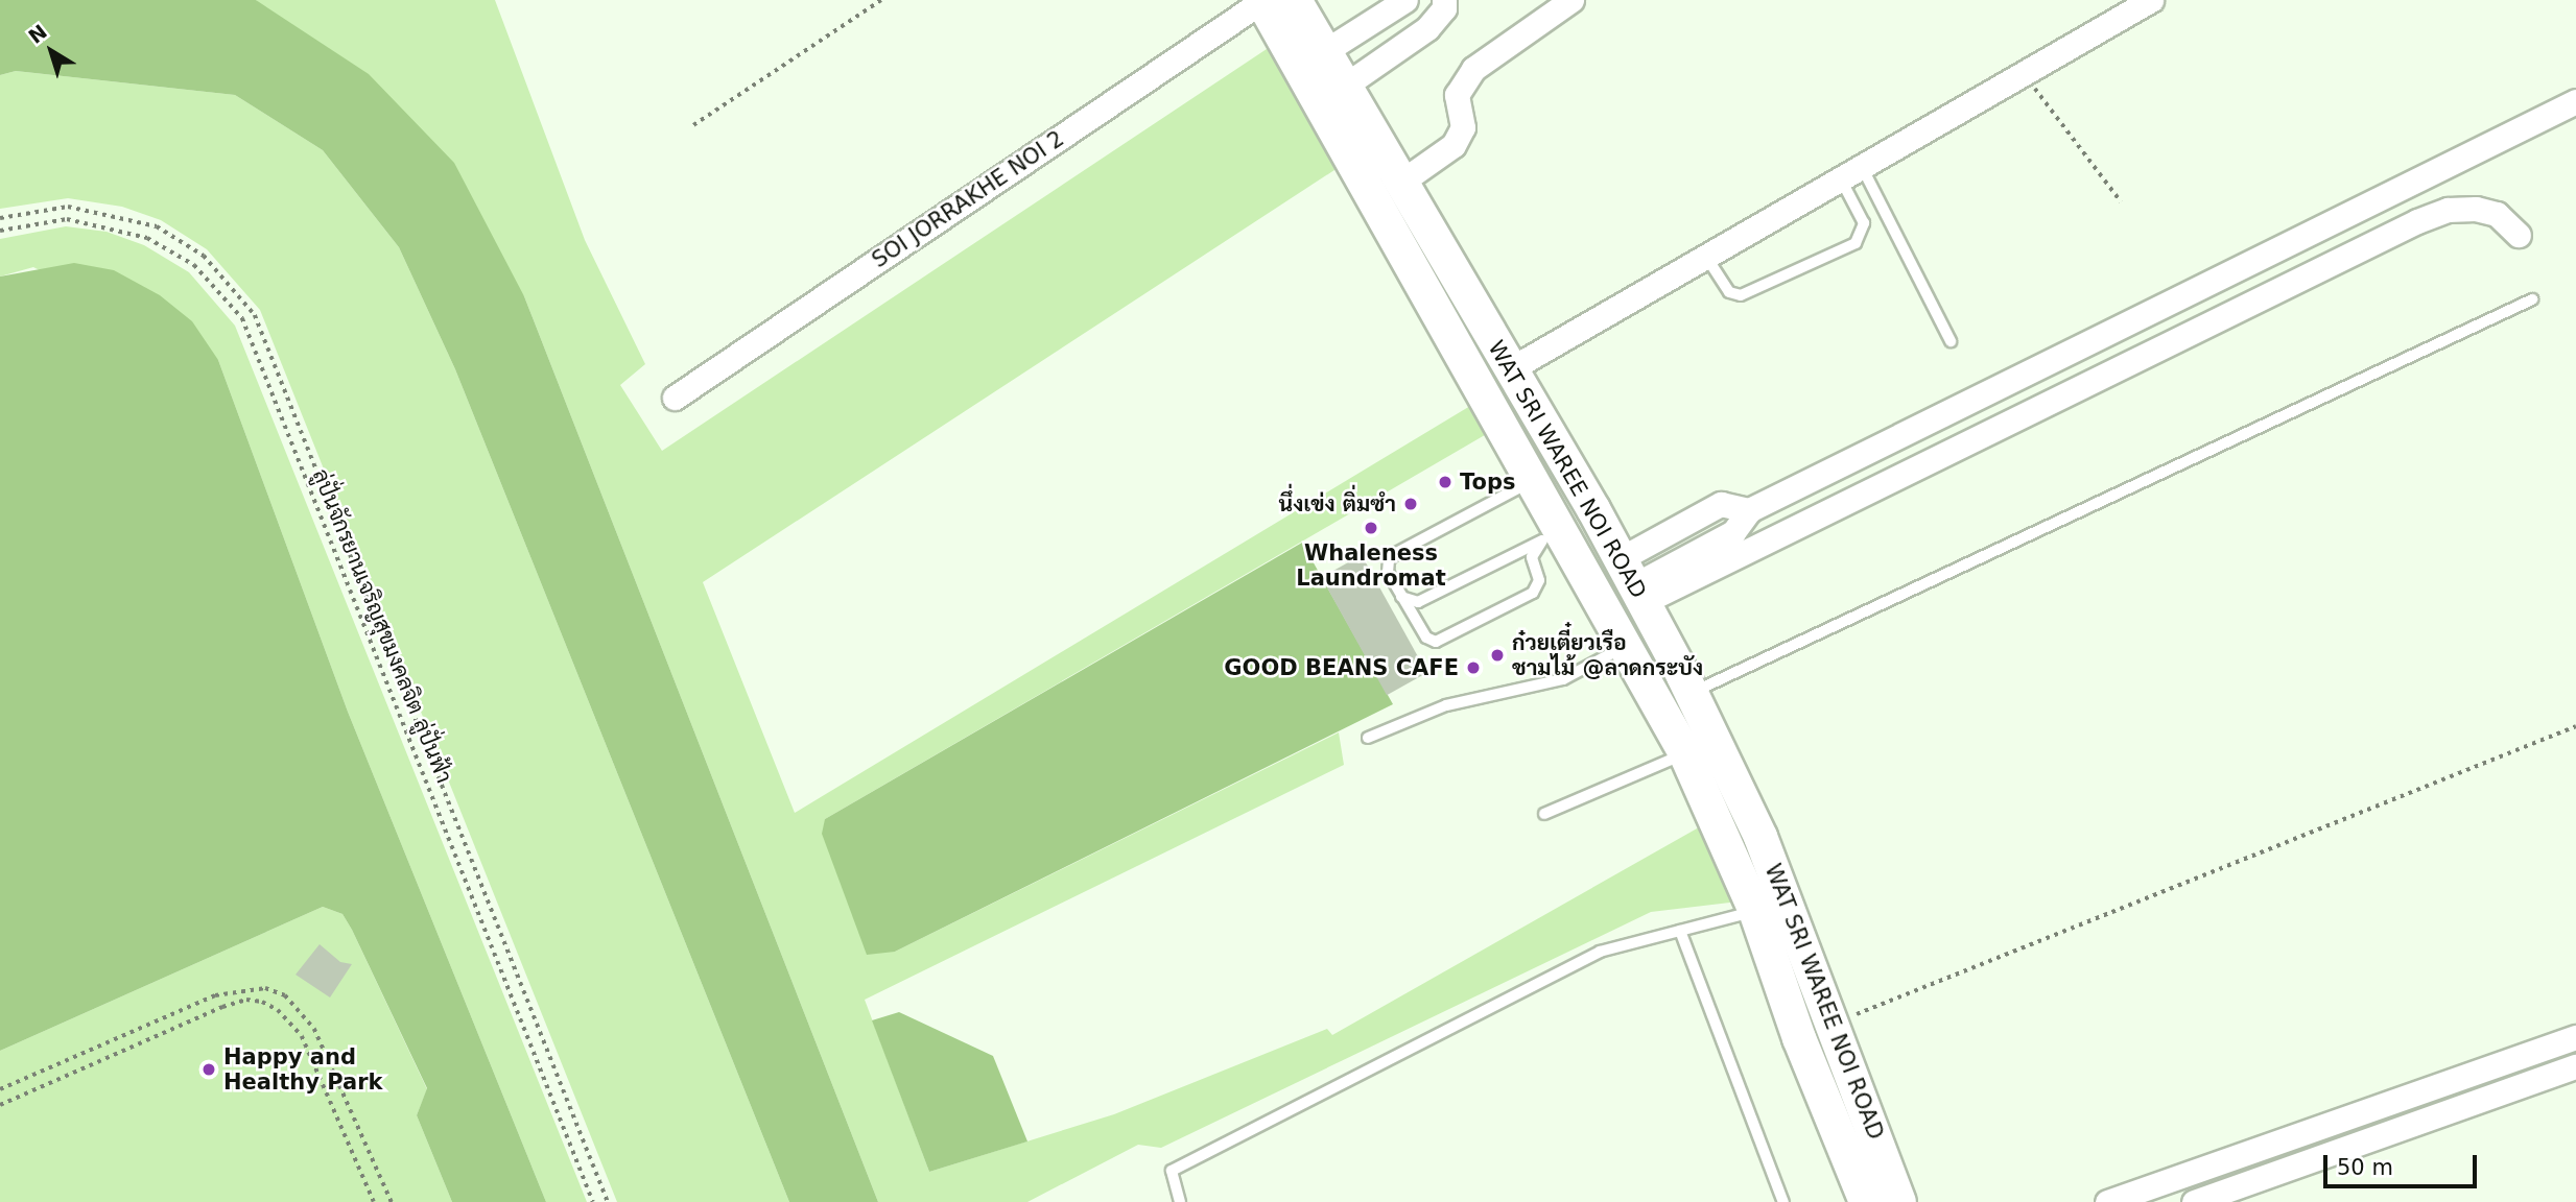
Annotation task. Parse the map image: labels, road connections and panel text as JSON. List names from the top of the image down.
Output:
{
  "streets": {
    "main road": ["WAT SRI WAREE NOI ROAD"],
    "street": ["SOI JORRAKHE NOI 2"],
    "path": ["ลู่ปั่นจักรยานเจริญสุขมงคลจิต ลู่ปั่นฟ้า"]
  },
  "crossings": [
    ["SOI JORRAKHE NOI 2", "WAT SRI WAREE NOI ROAD"]
  ],
  "places": [
    "Tops",
    "นึ่งเข่ง ติ่มซำ",
    "Whaleness Laundromat",
    "ก๋วยเตี๋ยวเรือ ชามไม้ @ลาดกระบัง",
    "GOOD BEANS CAFE",
    "Happy and Healthy Park"
  ],
  "scale_bar": "50 m",
  "north": "top left"
}
